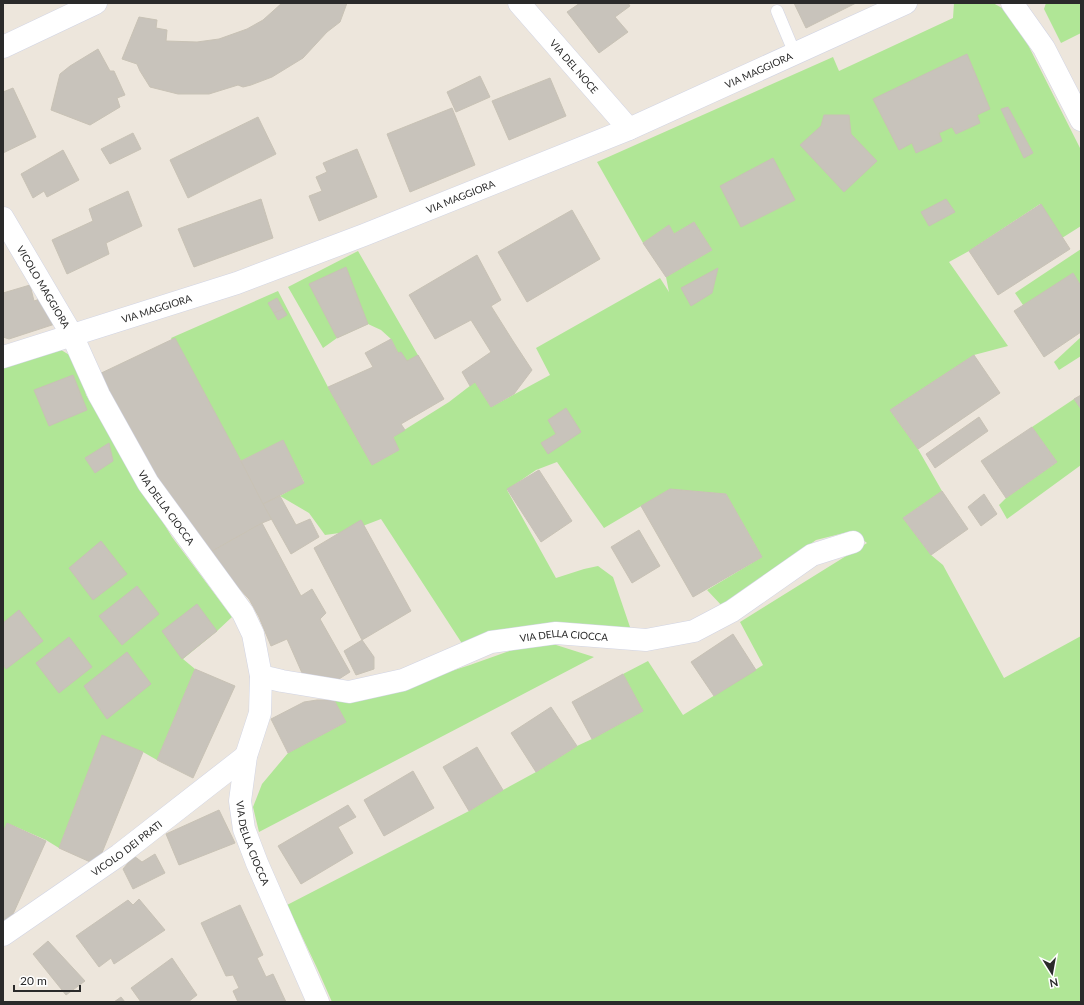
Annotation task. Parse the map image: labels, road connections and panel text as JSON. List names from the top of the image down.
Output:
{
  "streets": {
    "street": [
      "VIA DEL NOCE",
      "VIA MAGGIORA",
      "VICOLO MAGGIORA",
      "VIA DELLA CIOCCA",
      "VICOLO DEI PRATI"
    ]
  },
  "crossings": [
    ["VIA DEL NOCE", "VIA MAGGIORA"],
    ["VIA MAGGIORA", "VICOLO MAGGIORA"],
    ["VIA MAGGIORA", "VIA DELLA CIOCCA"],
    ["VICOLO MAGGIORA", "VIA DELLA CIOCCA"],
    ["VIA DELLA CIOCCA", "VICOLO DEI PRATI"]
  ],
  "scale_bar": "20 m",
  "north": "bottom"
}
